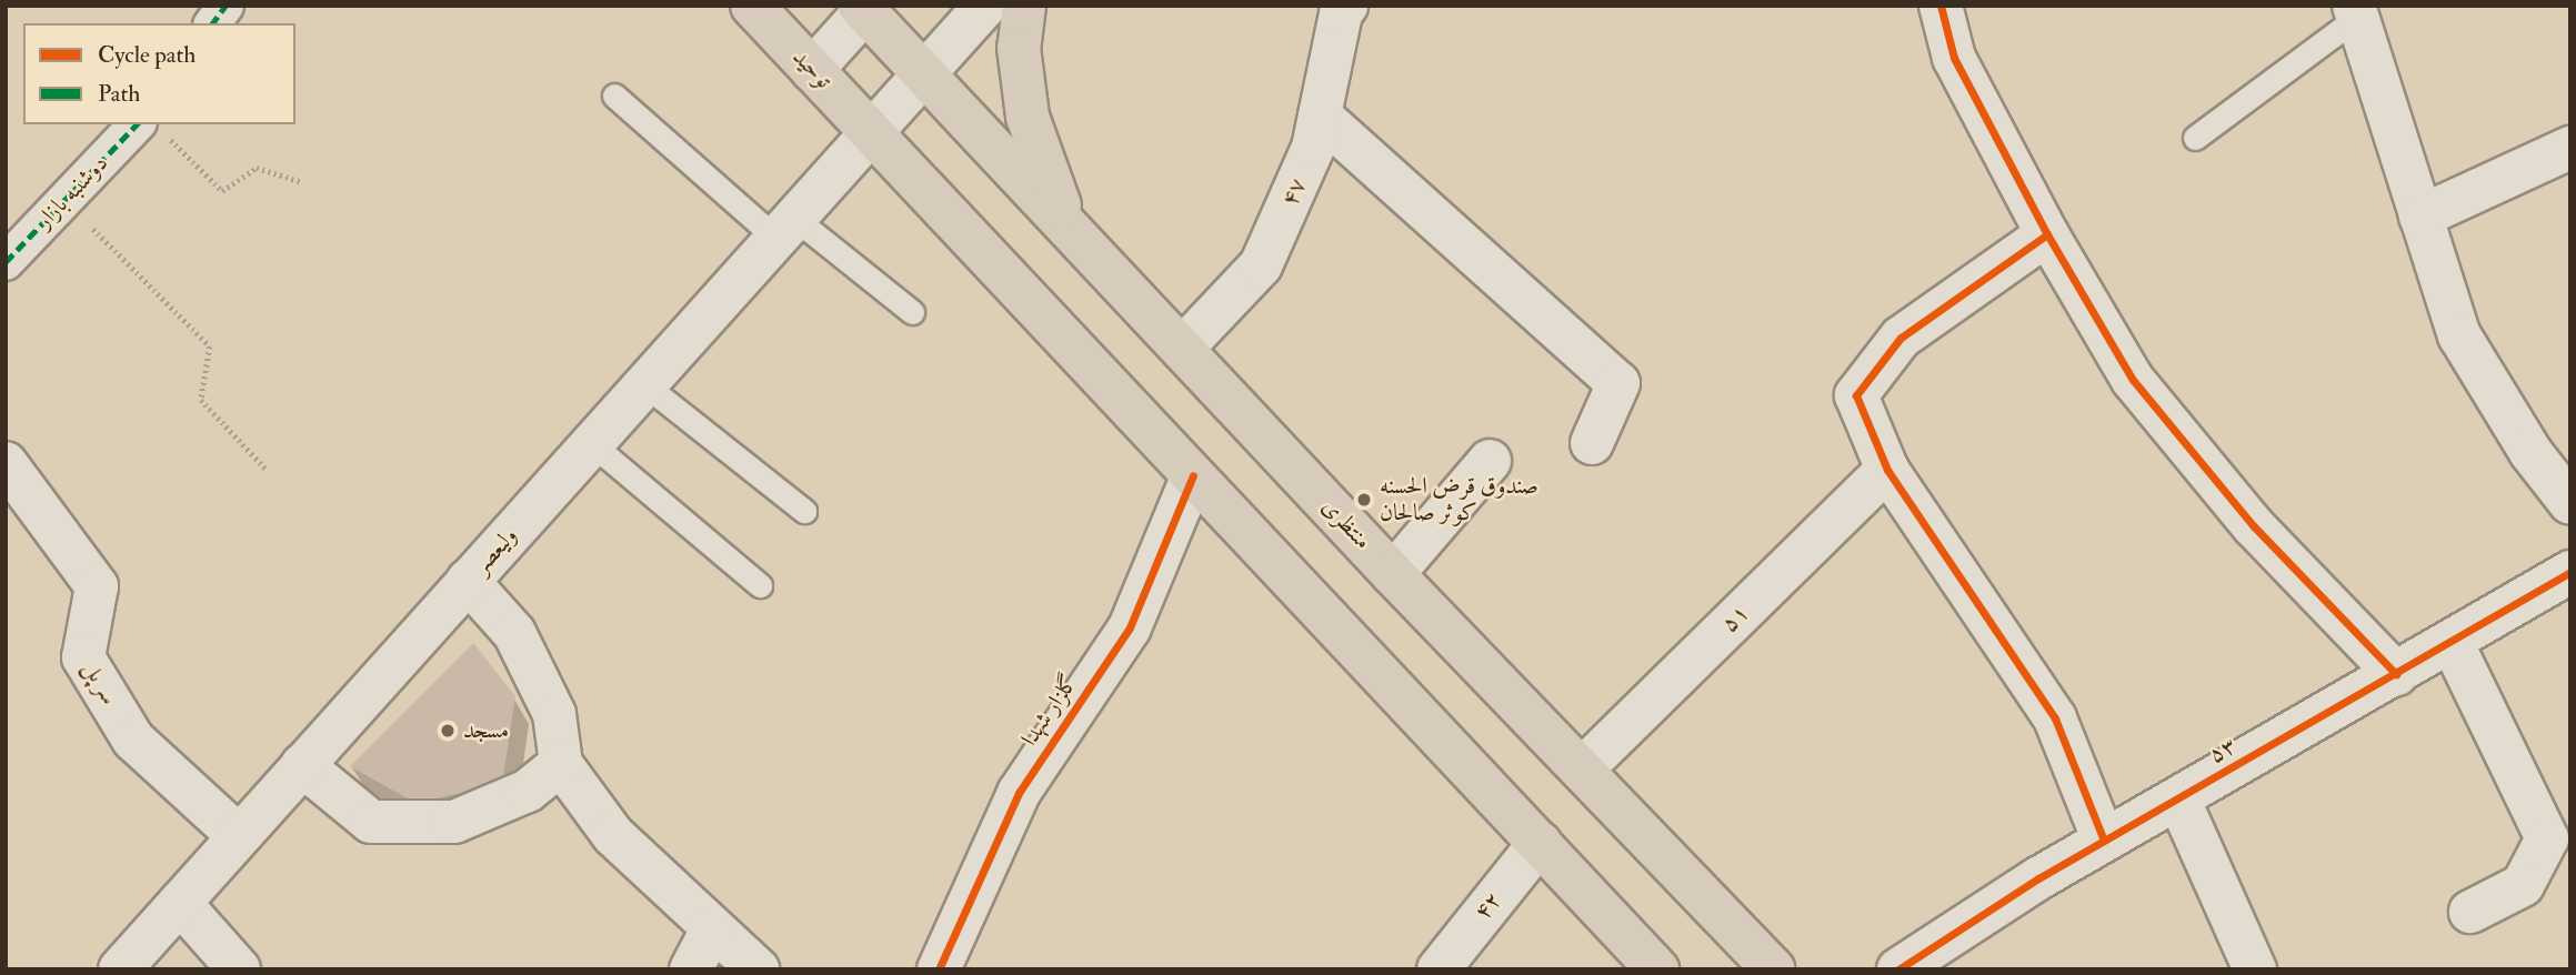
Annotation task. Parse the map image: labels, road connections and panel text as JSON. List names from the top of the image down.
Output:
{
  "streets": {
    "main road": ["توحید", "منتظری"],
    "street": [
      "دوشنبه بازار",
      "۴۷",
      "ولیعصر",
      "۵۱",
      "سر پل",
      "گلزار شهدا",
      "۵۳",
      "۴۲"
    ]
  },
  "crossings": [
    ["توحید", "ولیعصر"],
    ["۴۷", "منتظری"],
    ["منتظری", "ولیعصر"],
    ["منتظری", "۵۱"],
    ["ولیعصر", "سر پل"]
  ],
  "places": ["صندوق قرض الحسنه کوثر صالحان", "مسجد"],
  "legend": ["Cycle path", "Path"]
}
